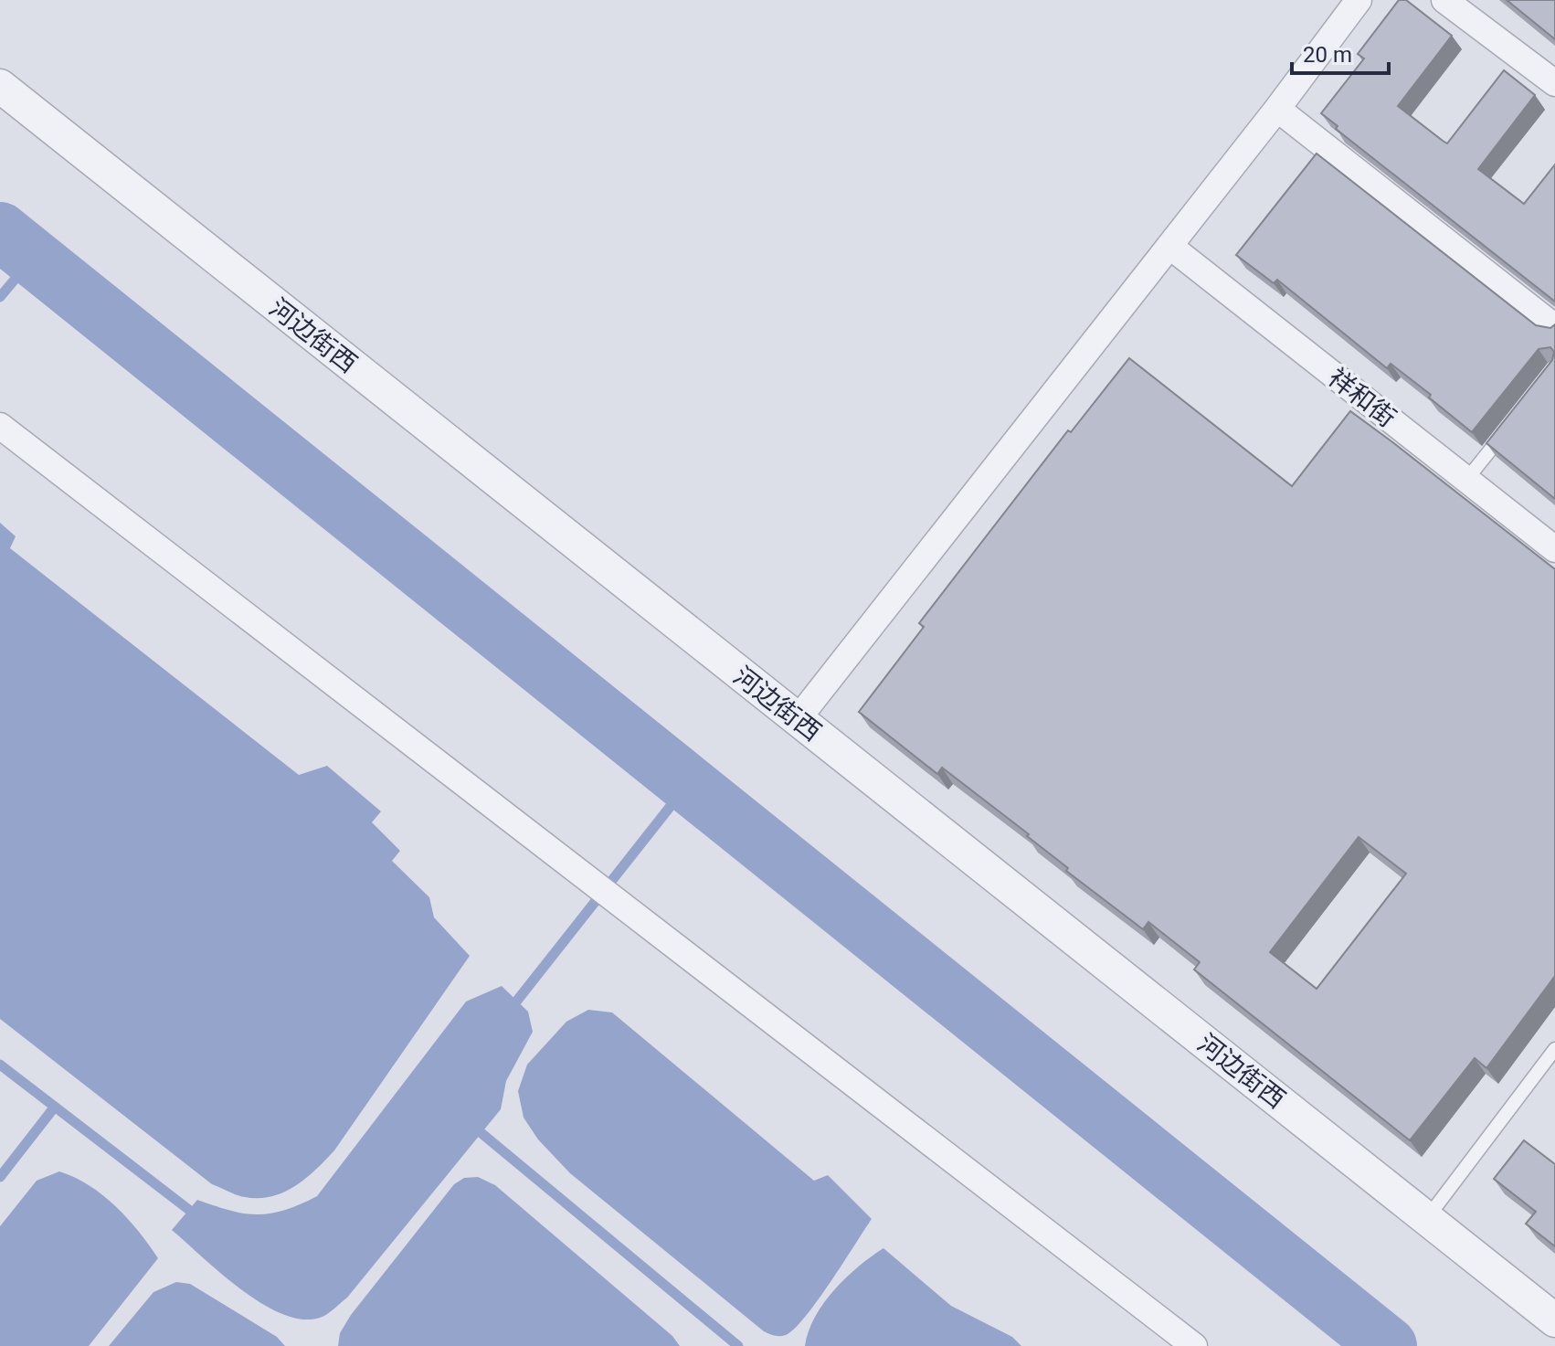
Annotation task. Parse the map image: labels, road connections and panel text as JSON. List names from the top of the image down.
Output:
{
  "streets": {
    "street": ["河边街西", "祥和街"]
  },
  "scale_bar": "20 m"
}
